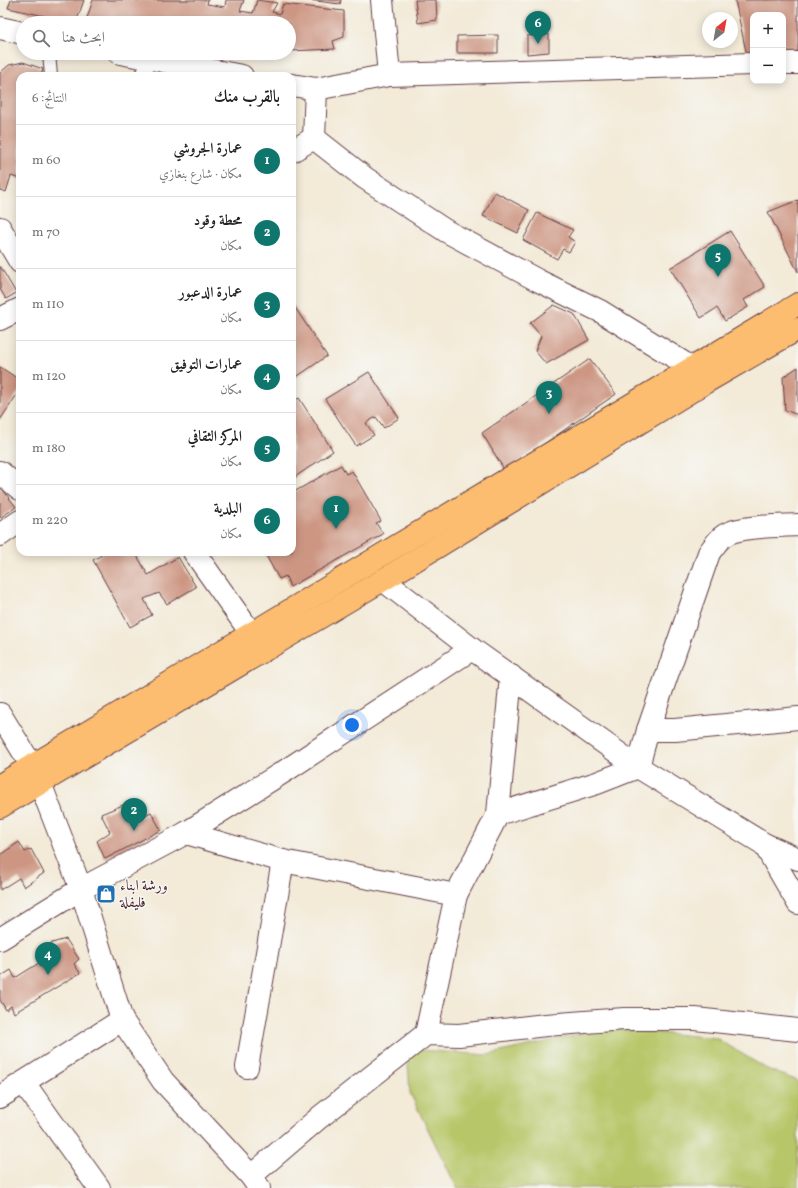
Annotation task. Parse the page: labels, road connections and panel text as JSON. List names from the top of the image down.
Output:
{
  "places": {
    "shop": ["ورشة ابناء فليفلة"]
  },
  "north": "top right",
  "page": {
    "pins": [
      "6",
      "5",
      "3",
      "1",
      "2",
      "4"
    ],
    "map_buttons": ["+", "−"],
    "search": "ابحث هنا",
    "heading": ["بالقرب منك", "النتائج: 6"],
    "list": [
      {
        "mark": "1",
        "name": "عمارة الجروشي",
        "note": "مكان · شارع بنغازي",
        "value": "60 m"
      },
      {
        "mark": "2",
        "name": "محطة وقود",
        "note": "مكان",
        "value": "70 m"
      },
      {
        "mark": "3",
        "name": "عمارة الدعبور",
        "note": "مكان",
        "value": "110 m"
      },
      {
        "mark": "4",
        "name": "عمارات التوفيق",
        "note": "مكان",
        "value": "120 m"
      },
      {
        "mark": "5",
        "name": "المركز الثقافي",
        "note": "مكان",
        "value": "180 m"
      },
      {
        "mark": "6",
        "name": "البلدية",
        "note": "مكان",
        "value": "220 m"
      }
    ]
  }
}
